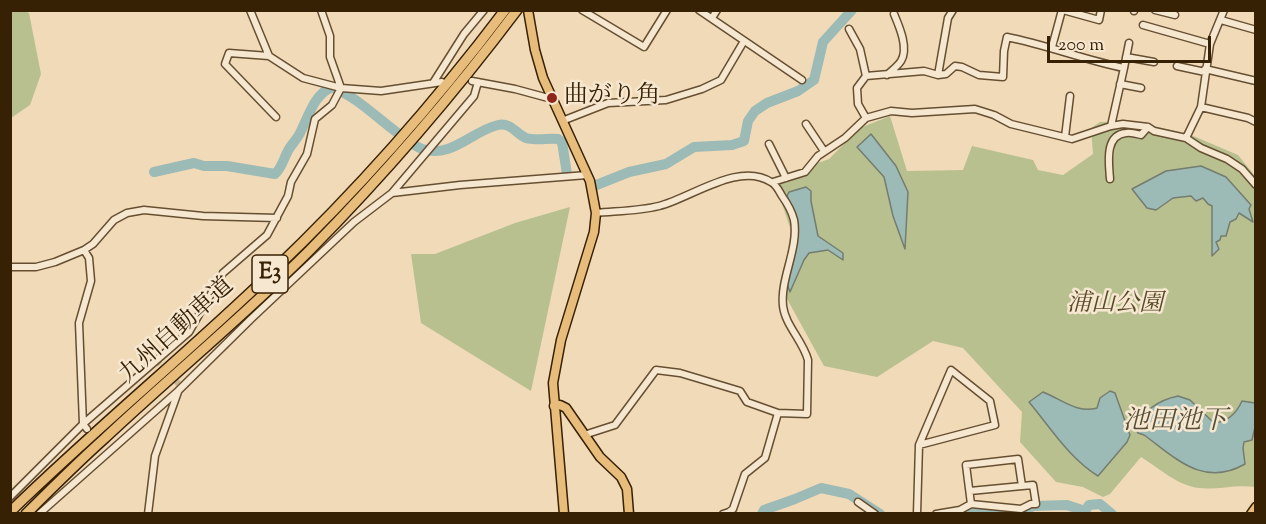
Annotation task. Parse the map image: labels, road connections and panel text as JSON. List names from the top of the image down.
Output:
{
  "streets": {
    "highway": ["E3", "九州自動車道"]
  },
  "water": ["池田池下"],
  "parks": ["浦山公園"],
  "places": ["曲がり角"],
  "scale_bar": "200 m"
}
